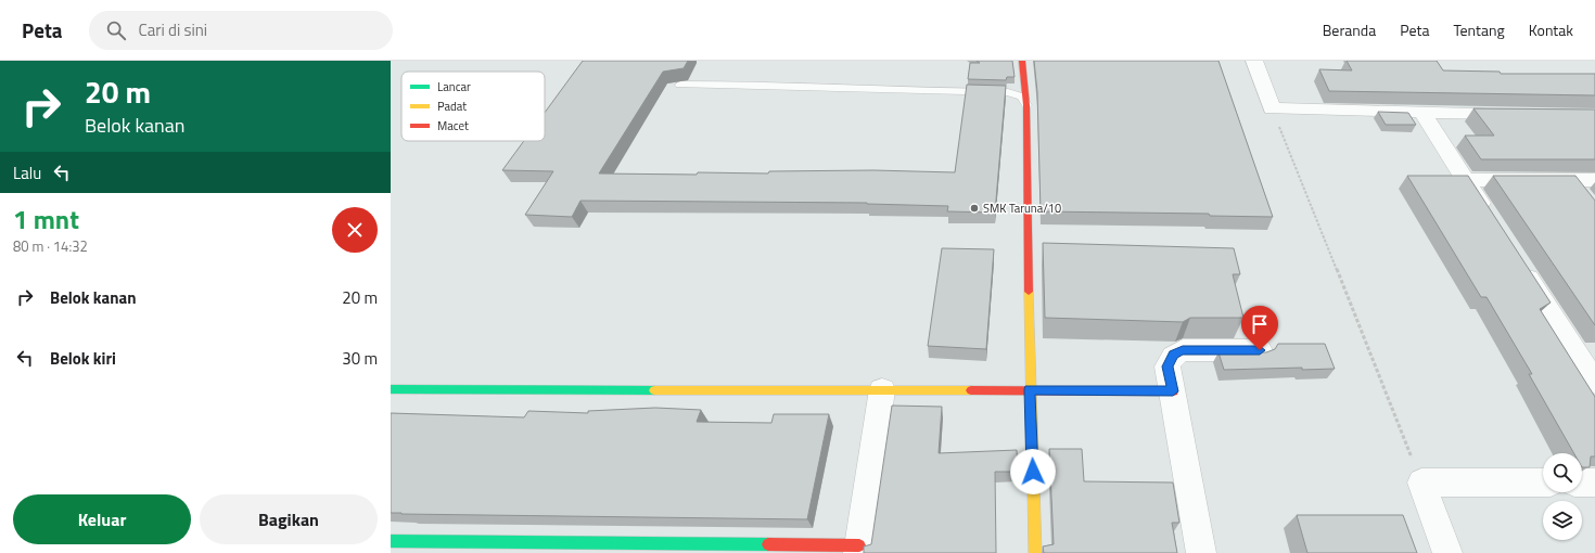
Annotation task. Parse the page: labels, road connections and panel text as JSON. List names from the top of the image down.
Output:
{
  "places": ["SMK Taruna/10"],
  "legend": ["Lancar", "Padat", "Macet"],
  "page": {
    "header": "Peta",
    "search": "Cari di sini",
    "nav": [
      "Beranda",
      "Peta",
      "Tentang",
      "Kontak"
    ],
    "turn": ["20 m", "Belok kanan"],
    "then": "Lalu",
    "heading": ["1 mnt", "80 m · 14:32"],
    "list": [
      {
        "name": "Belok kanan",
        "value": "20 m"
      },
      {
        "name": "Belok kiri",
        "value": "30 m"
      }
    ],
    "buttons": ["Keluar", "Bagikan"]
  }
}
